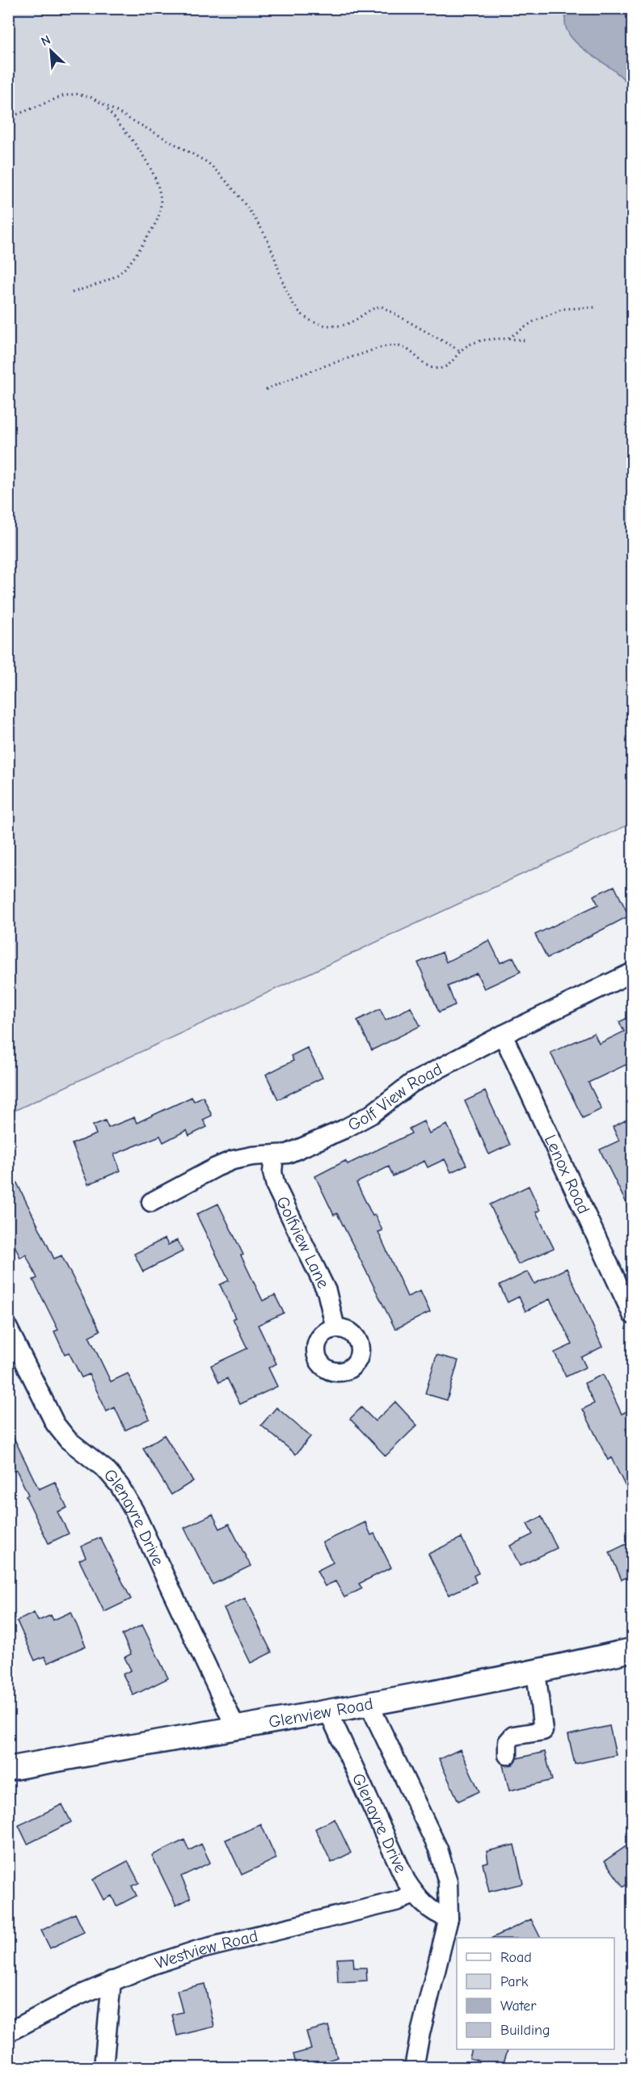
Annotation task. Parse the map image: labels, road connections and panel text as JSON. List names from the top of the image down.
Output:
{
  "streets": {
    "main road": ["Glenview Road"],
    "street": [
      "Golf View Road",
      "Lenox Road",
      "Golfview Lane",
      "Glenayre Drive",
      "Westview Road"
    ]
  },
  "crossings": [
    ["Golf View Road", "Lenox Road"],
    ["Golf View Road", "Golfview Lane"],
    ["Glenayre Drive", "Glenview Road"],
    ["Glenayre Drive", "Westview Road"]
  ],
  "legend": [
    "Road",
    "Park",
    "Water",
    "Building"
  ],
  "north": "top left"
}
